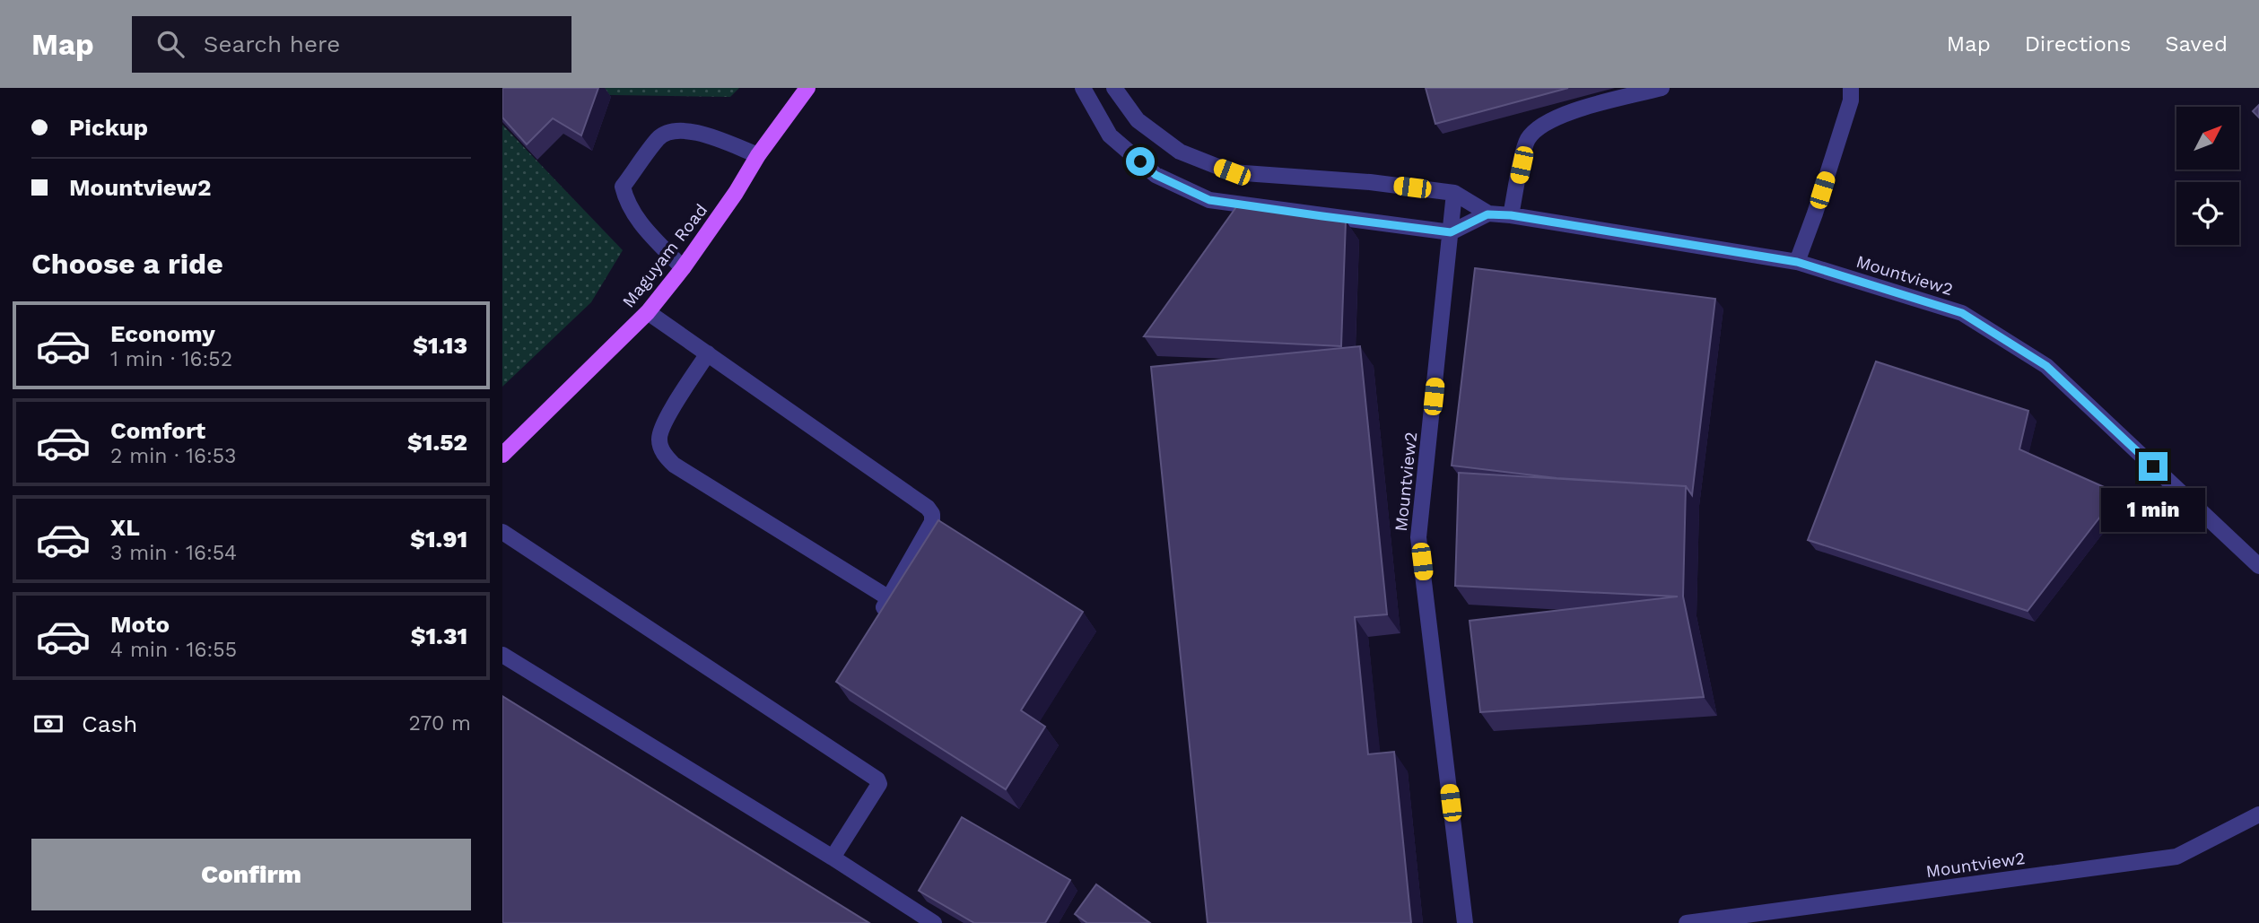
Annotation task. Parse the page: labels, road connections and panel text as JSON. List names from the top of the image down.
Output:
{
  "streets": {
    "main road": ["Maguyam Road"],
    "lane": ["Mountview2"]
  },
  "north": "top right",
  "page": {
    "header": "Map",
    "search": "Search here",
    "nav": ["Map", "Directions", "Saved"],
    "banner": ["Pickup", "Mountview2"],
    "heading": "Choose a ride",
    "list": [
      {
        "name": "Economy",
        "note": "1 min · 16:52",
        "value": "$1.13"
      },
      {
        "name": "Comfort",
        "note": "2 min · 16:53",
        "value": "$1.52"
      },
      {
        "name": "XL",
        "note": "3 min · 16:54",
        "value": "$1.91"
      },
      {
        "name": "Moto",
        "note": "4 min · 16:55",
        "value": "$1.31"
      }
    ],
    "bubble": "1 min",
    "pay": ["Cash", "270 m"],
    "buttons": "Confirm"
  }
}
